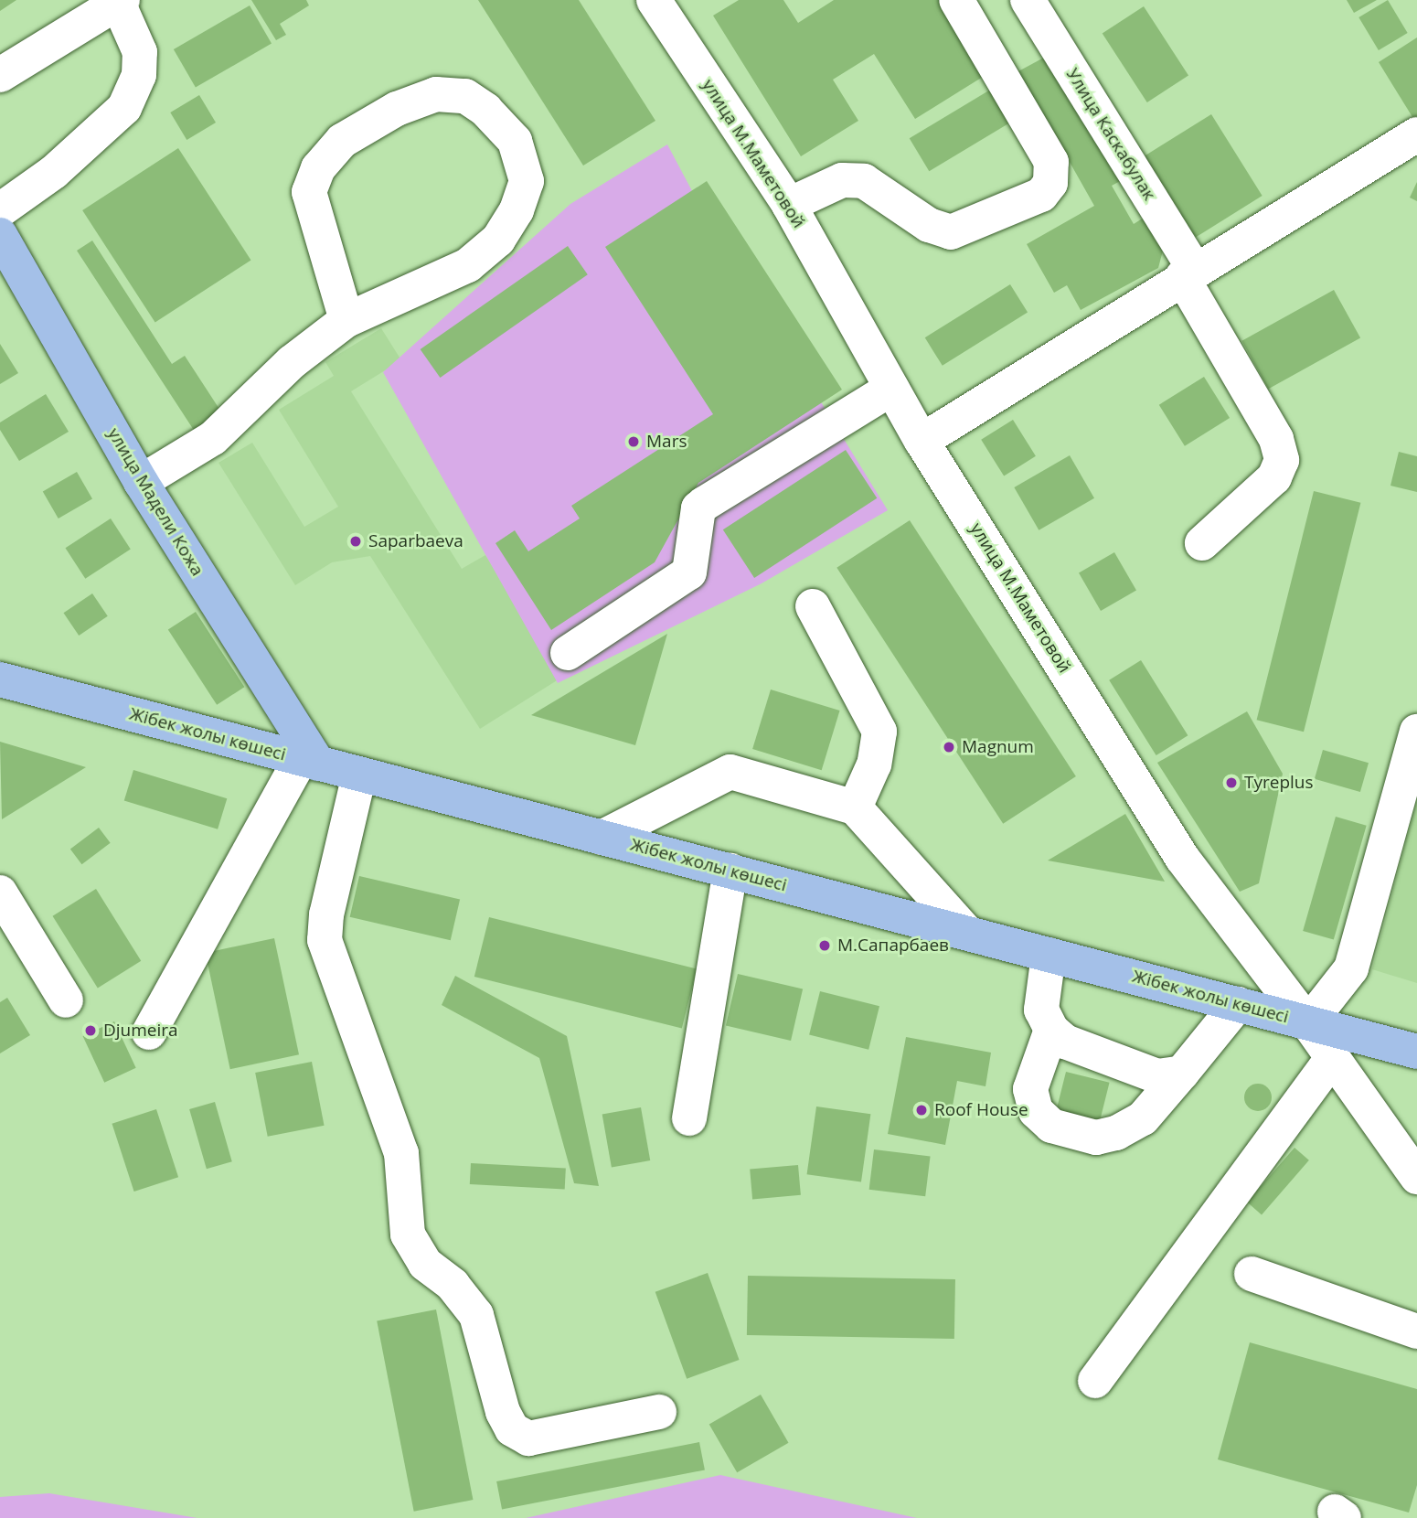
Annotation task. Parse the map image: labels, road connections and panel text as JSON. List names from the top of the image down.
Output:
{
  "streets": {
    "main road": ["улица Мадели Кожа", "Жібек жолы көшесі"],
    "street": ["Улица Каскабулак", "улица М.Маметовой"]
  },
  "crossings": [
    ["улица М.Маметовой", "Жібек жолы көшесі"],
    ["улица Мадели Кожа", "Жібек жолы көшесі"]
  ],
  "places": [
    "Mars",
    "Saparbaeva",
    "Magnum",
    "Tyreplus",
    "М.Сапарбаев",
    "Djumeira",
    "Roof House"
  ]
}
